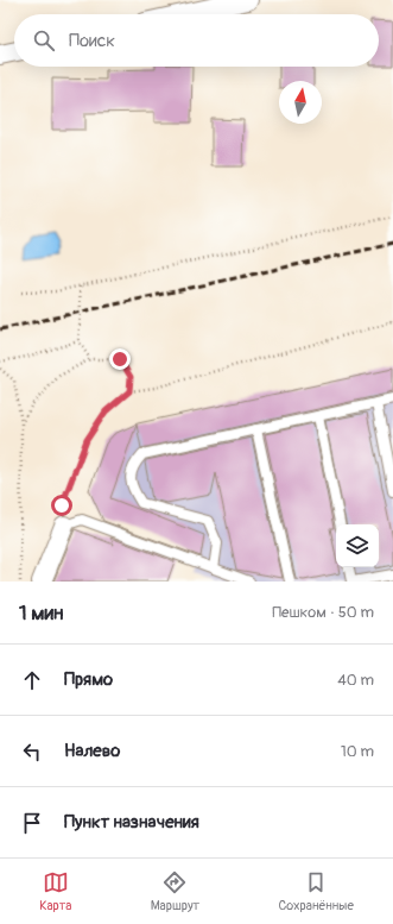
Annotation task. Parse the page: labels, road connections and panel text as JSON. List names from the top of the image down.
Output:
{
  "north": "top",
  "page": {
    "search": "Поиск",
    "heading": ["1 мин", "Пешком · 50 m"],
    "list": [
      ["Прямо", "40 m"],
      ["Налево", "10 m"],
      "Пункт назначения"
    ],
    "nav": ["Карта", "Маршрут", "Сохранённые"]
  }
}
